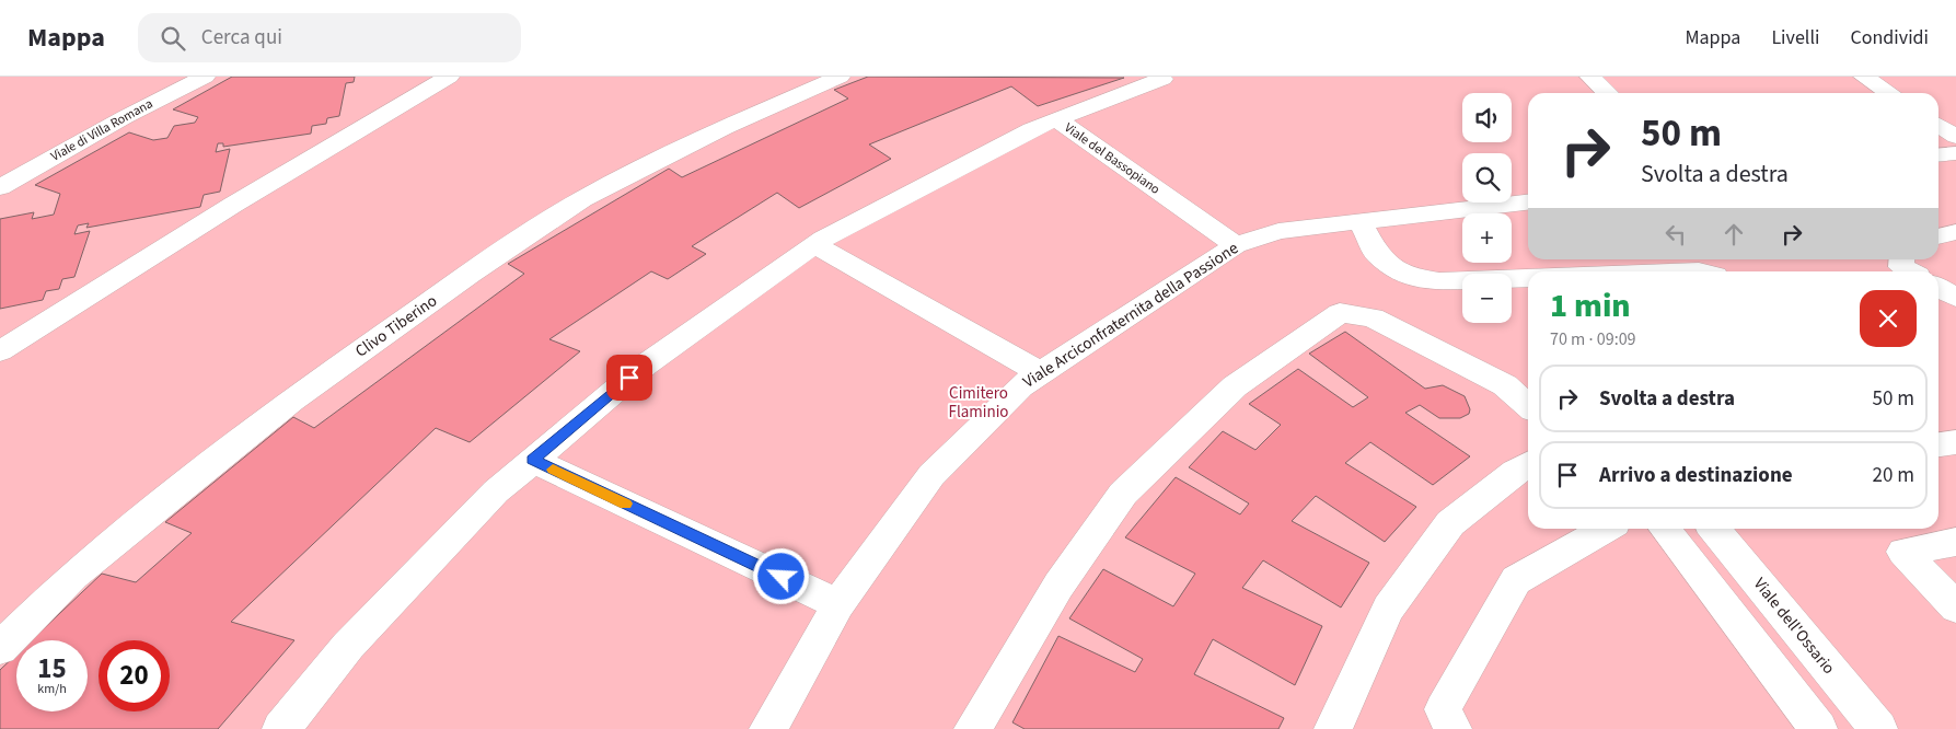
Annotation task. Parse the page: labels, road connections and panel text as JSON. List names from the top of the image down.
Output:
{
  "streets": {
    "lane": [
      "Viale di Villa Romana",
      "Viale del Bassopiano",
      "Viale Arciconfraternita della Passione",
      "Clivo Tiberino",
      "Viale dell'Ossario"
    ]
  },
  "crossings": [
    ["Viale del Bassopiano", "Viale Arciconfraternita della Passione"]
  ],
  "parks": ["Cimitero Flaminio"],
  "page": {
    "header": "Mappa",
    "search": "Cerca qui",
    "nav": ["Mappa", "Livelli", "Condividi"],
    "map_buttons": ["+", "−"],
    "turn": ["50 m", "Svolta a destra"],
    "heading": ["1 min", "70 m · 09:09"],
    "list": [
      {
        "name": "Svolta a destra",
        "value": "50 m"
      },
      {
        "name": "Arrivo a destinazione",
        "value": "20 m"
      }
    ],
    "speed": "15 km/h",
    "limit": "20"
  }
}
